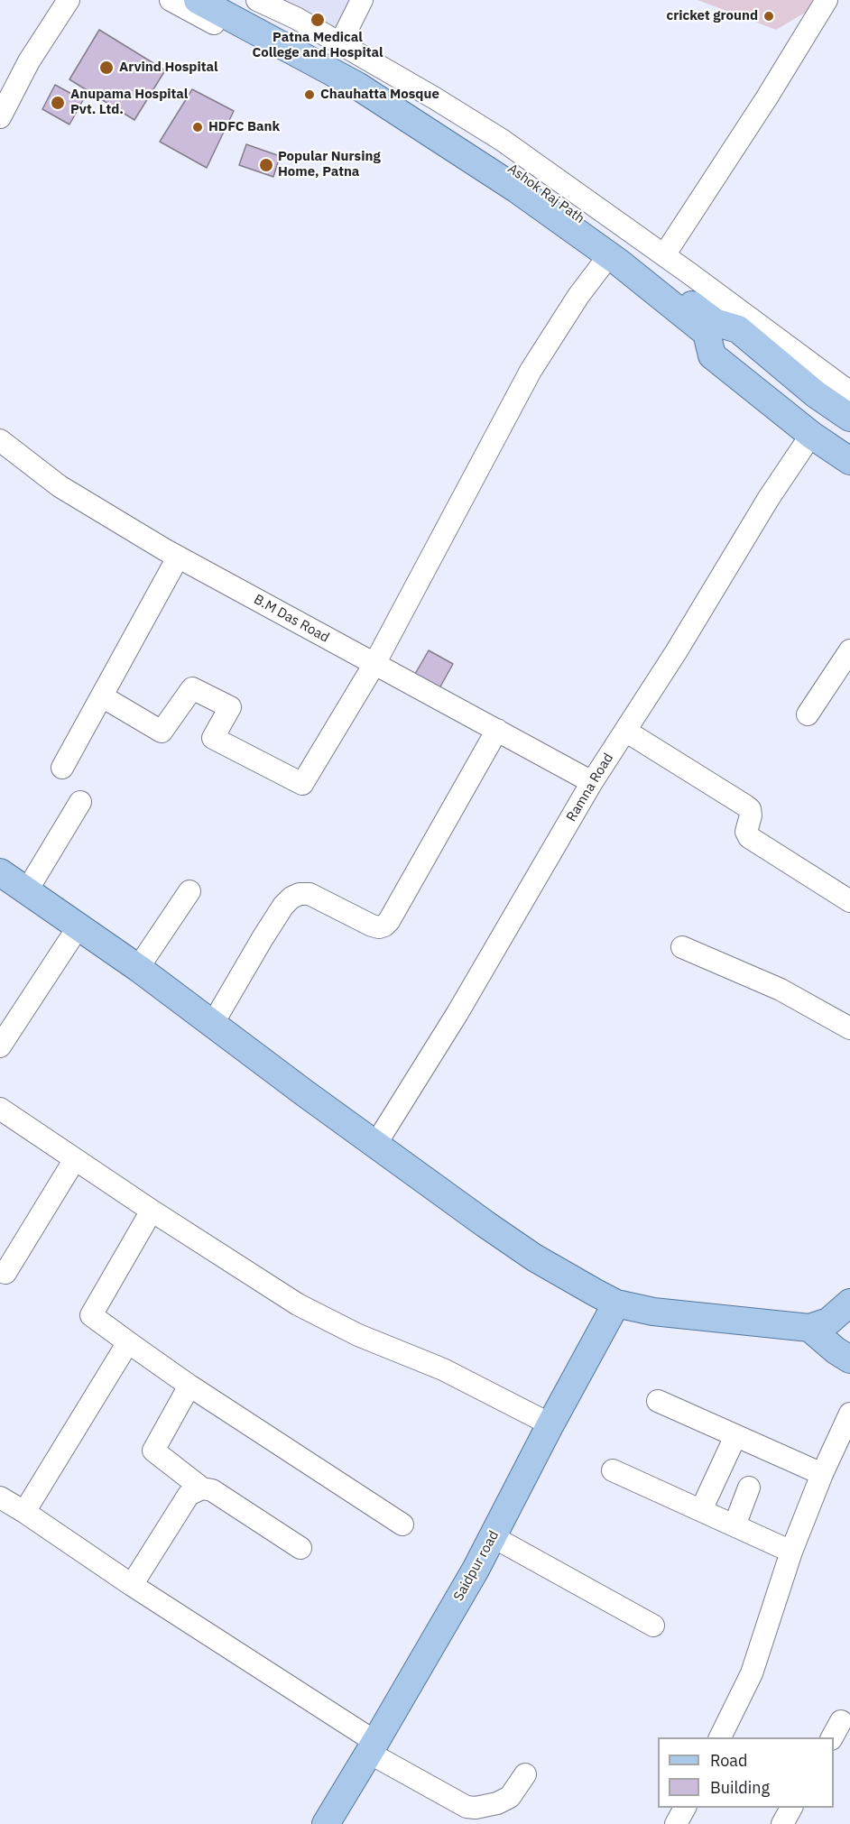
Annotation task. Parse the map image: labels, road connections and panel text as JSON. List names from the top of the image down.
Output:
{
  "streets": {
    "main road": ["Ashok Raj Path", "Saidpur road"],
    "street": ["B.M Das Road", "Ramna Road"]
  },
  "crossings": [
    ["Ashok Raj Path", "Ramna Road"],
    ["B.M Das Road", "Ramna Road"]
  ],
  "places": [
    "cricket ground",
    "Patna Medical College and Hospital",
    "Arvind Hospital",
    "Chauhatta Mosque",
    "Anupama Hospital Pvt. Ltd.",
    "HDFC Bank",
    "Popular Nursing Home, Patna"
  ],
  "legend": ["Road", "Building"]
}
